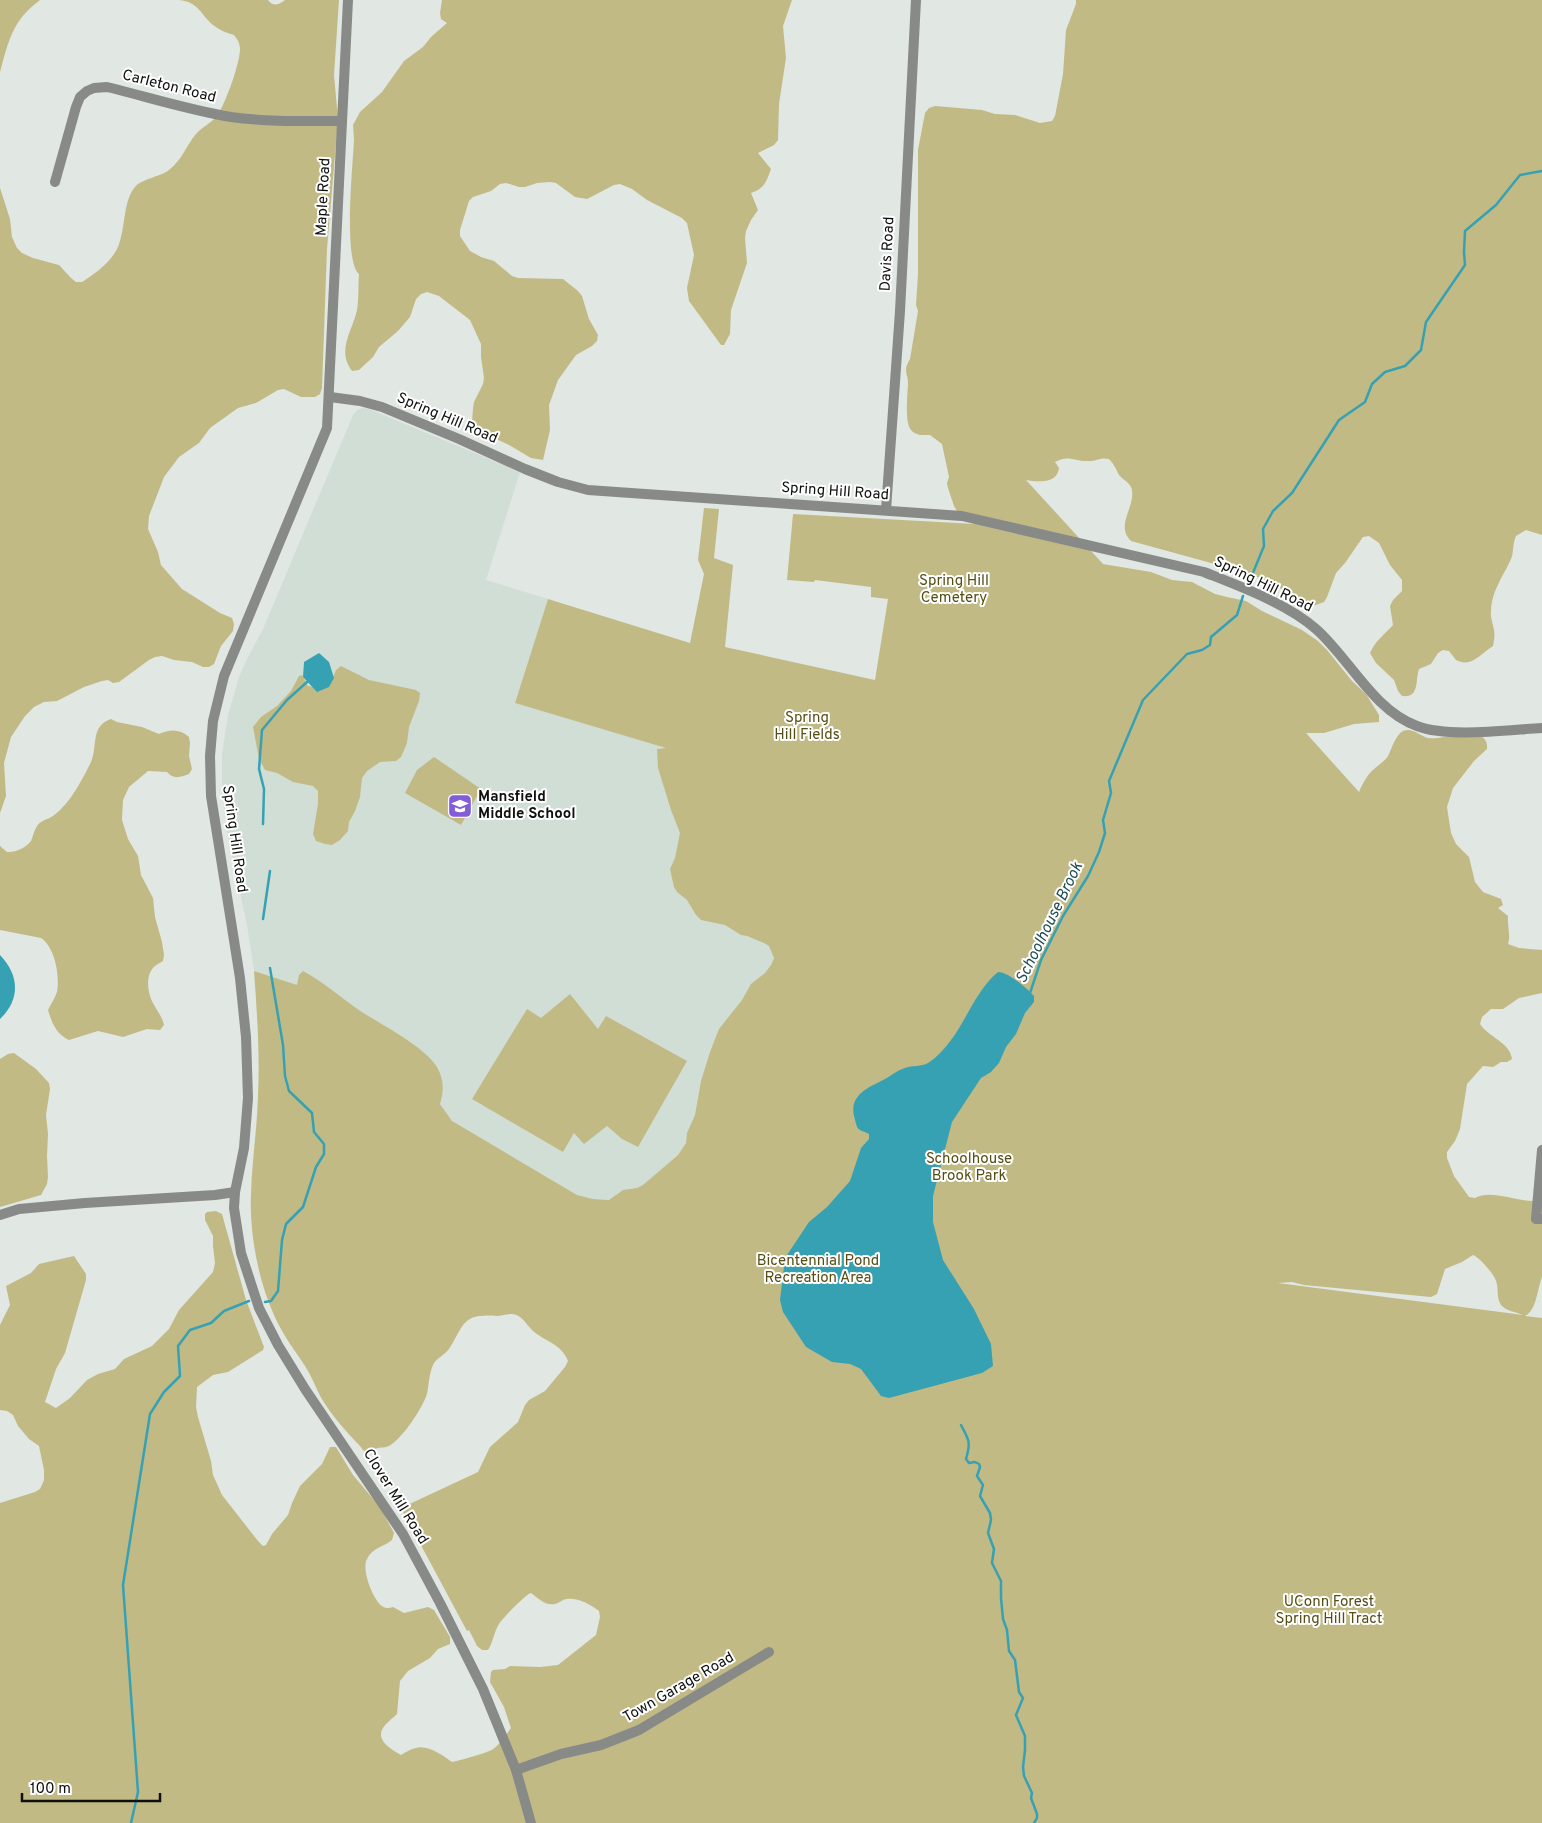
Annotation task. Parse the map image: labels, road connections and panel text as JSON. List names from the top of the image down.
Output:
{
  "streets": {
    "street": [
      "Carleton Road",
      "Maple Road",
      "Davis Road",
      "Spring Hill Road",
      "Clover Mill Road",
      "Town Garage Road"
    ]
  },
  "crossings": [
    ["Carleton Road", "Maple Road"],
    ["Maple Road", "Spring Hill Road"],
    ["Davis Road", "Spring Hill Road"],
    ["Spring Hill Road", "Clover Mill Road"],
    ["Clover Mill Road", "Town Garage Road"]
  ],
  "water": ["Schoolhouse Brook"],
  "parks": [
    "Spring Hill Cemetery",
    "Spring Hill Fields",
    "Schoolhouse Brook Park",
    "Bicentennial Pond Recreation Area",
    "UConn Forest Spring Hill Tract"
  ],
  "places": {
    "school or university": ["Mansfield Middle School"]
  },
  "scale_bar": "100 m"
}
